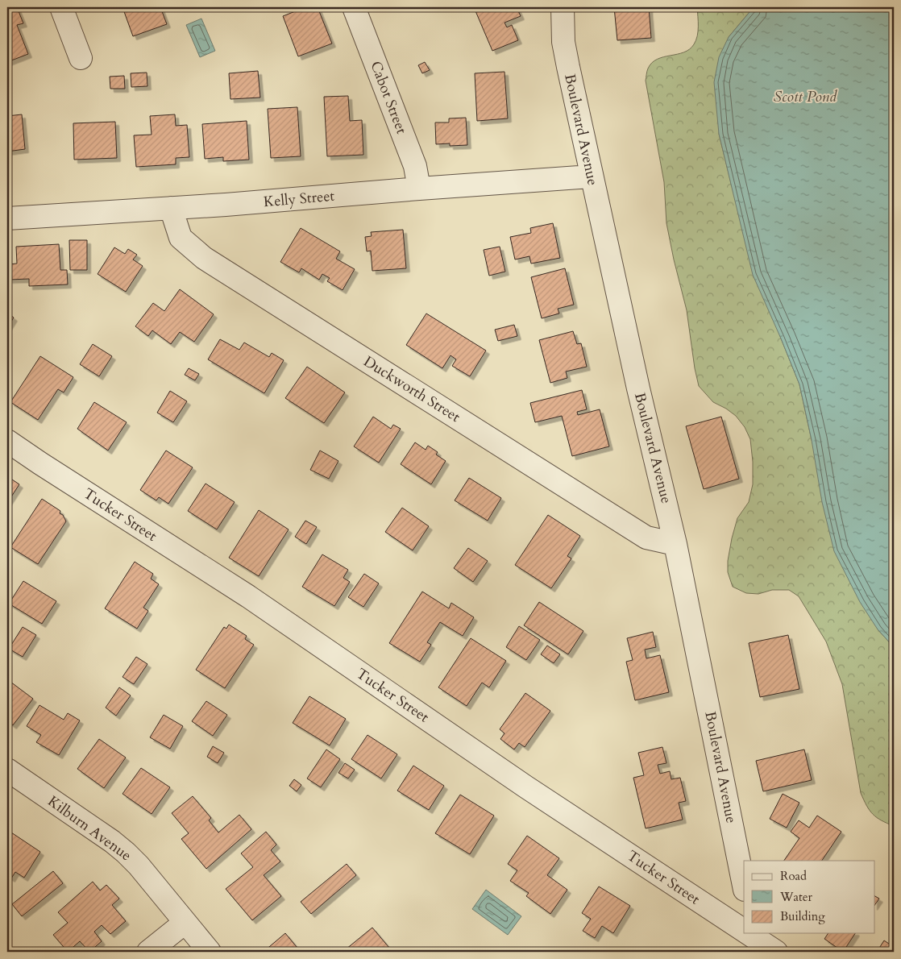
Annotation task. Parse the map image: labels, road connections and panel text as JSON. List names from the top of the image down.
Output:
{
  "streets": {
    "street": [
      "Cabot Street",
      "Boulevard Avenue",
      "Kelly Street",
      "Duckworth Street",
      "Tucker Street",
      "Kilburn Avenue"
    ]
  },
  "crossings": [
    ["Cabot Street", "Kelly Street"],
    ["Boulevard Avenue", "Kelly Street"],
    ["Boulevard Avenue", "Duckworth Street"],
    ["Kelly Street", "Duckworth Street"]
  ],
  "water": ["Scott Pond"],
  "legend": ["Road", "Water", "Building"]
}
